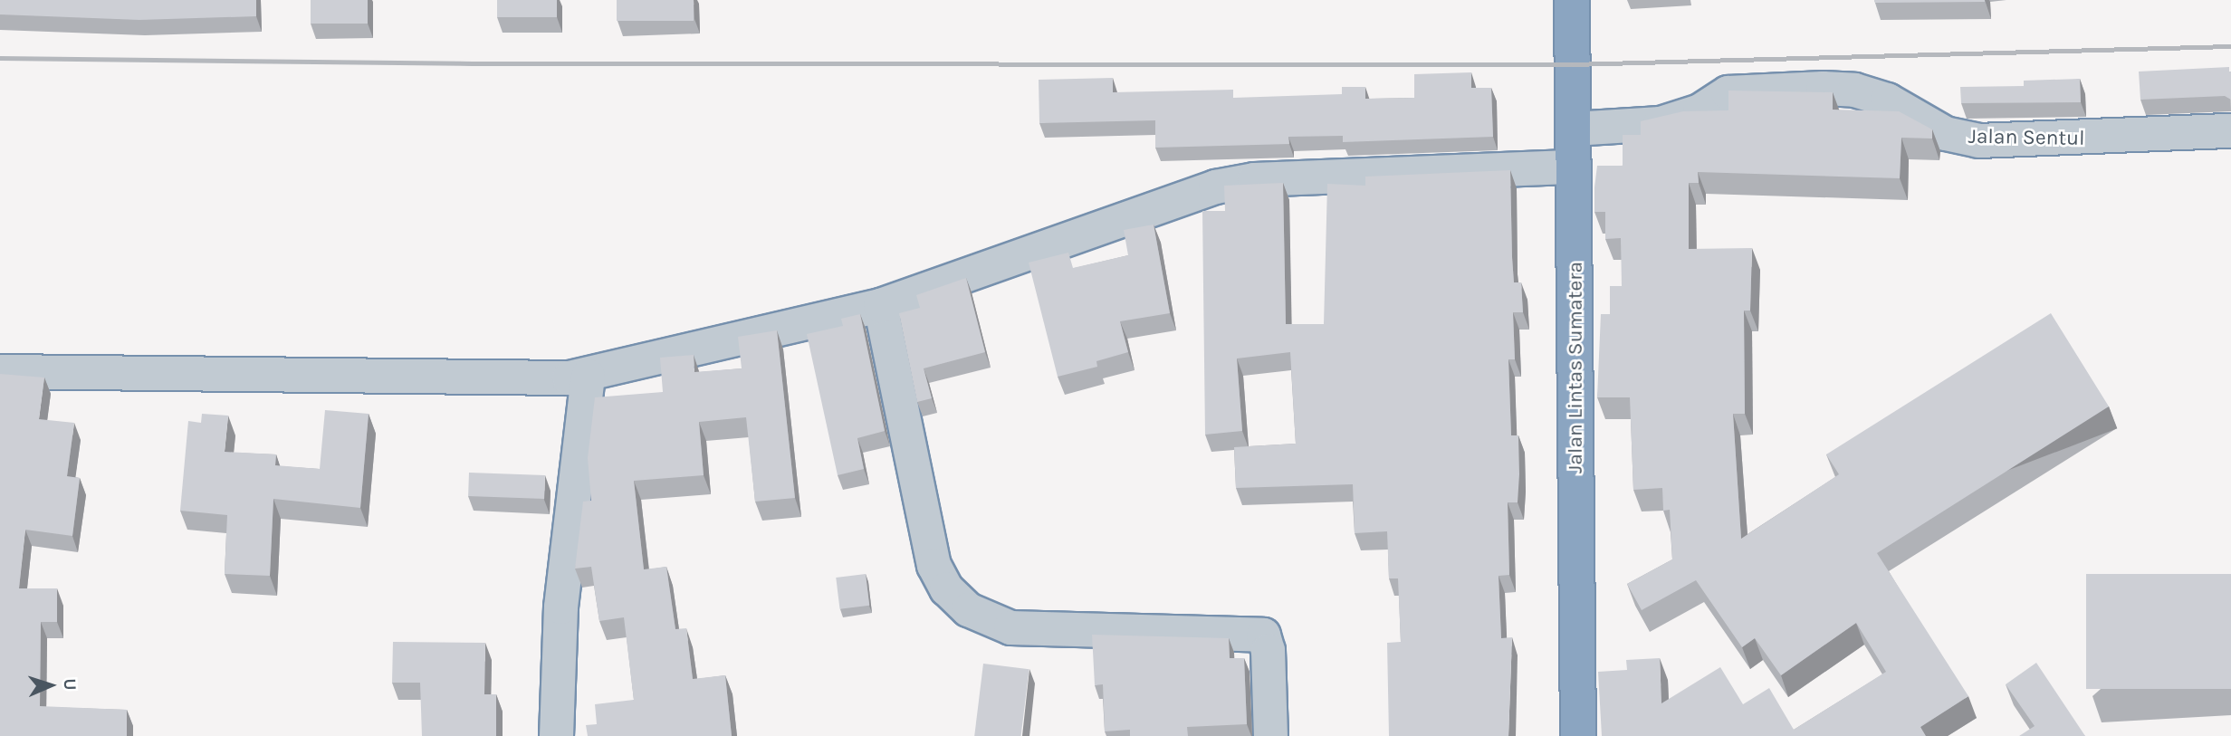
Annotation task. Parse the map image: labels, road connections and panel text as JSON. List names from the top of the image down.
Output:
{
  "streets": {
    "highway": ["Jalan Lintas Sumatera"],
    "street": ["Jalan Sentul"]
  },
  "crossings": [
    ["Jalan Sentul", "Jalan Lintas Sumatera"]
  ],
  "north": "right"
}
